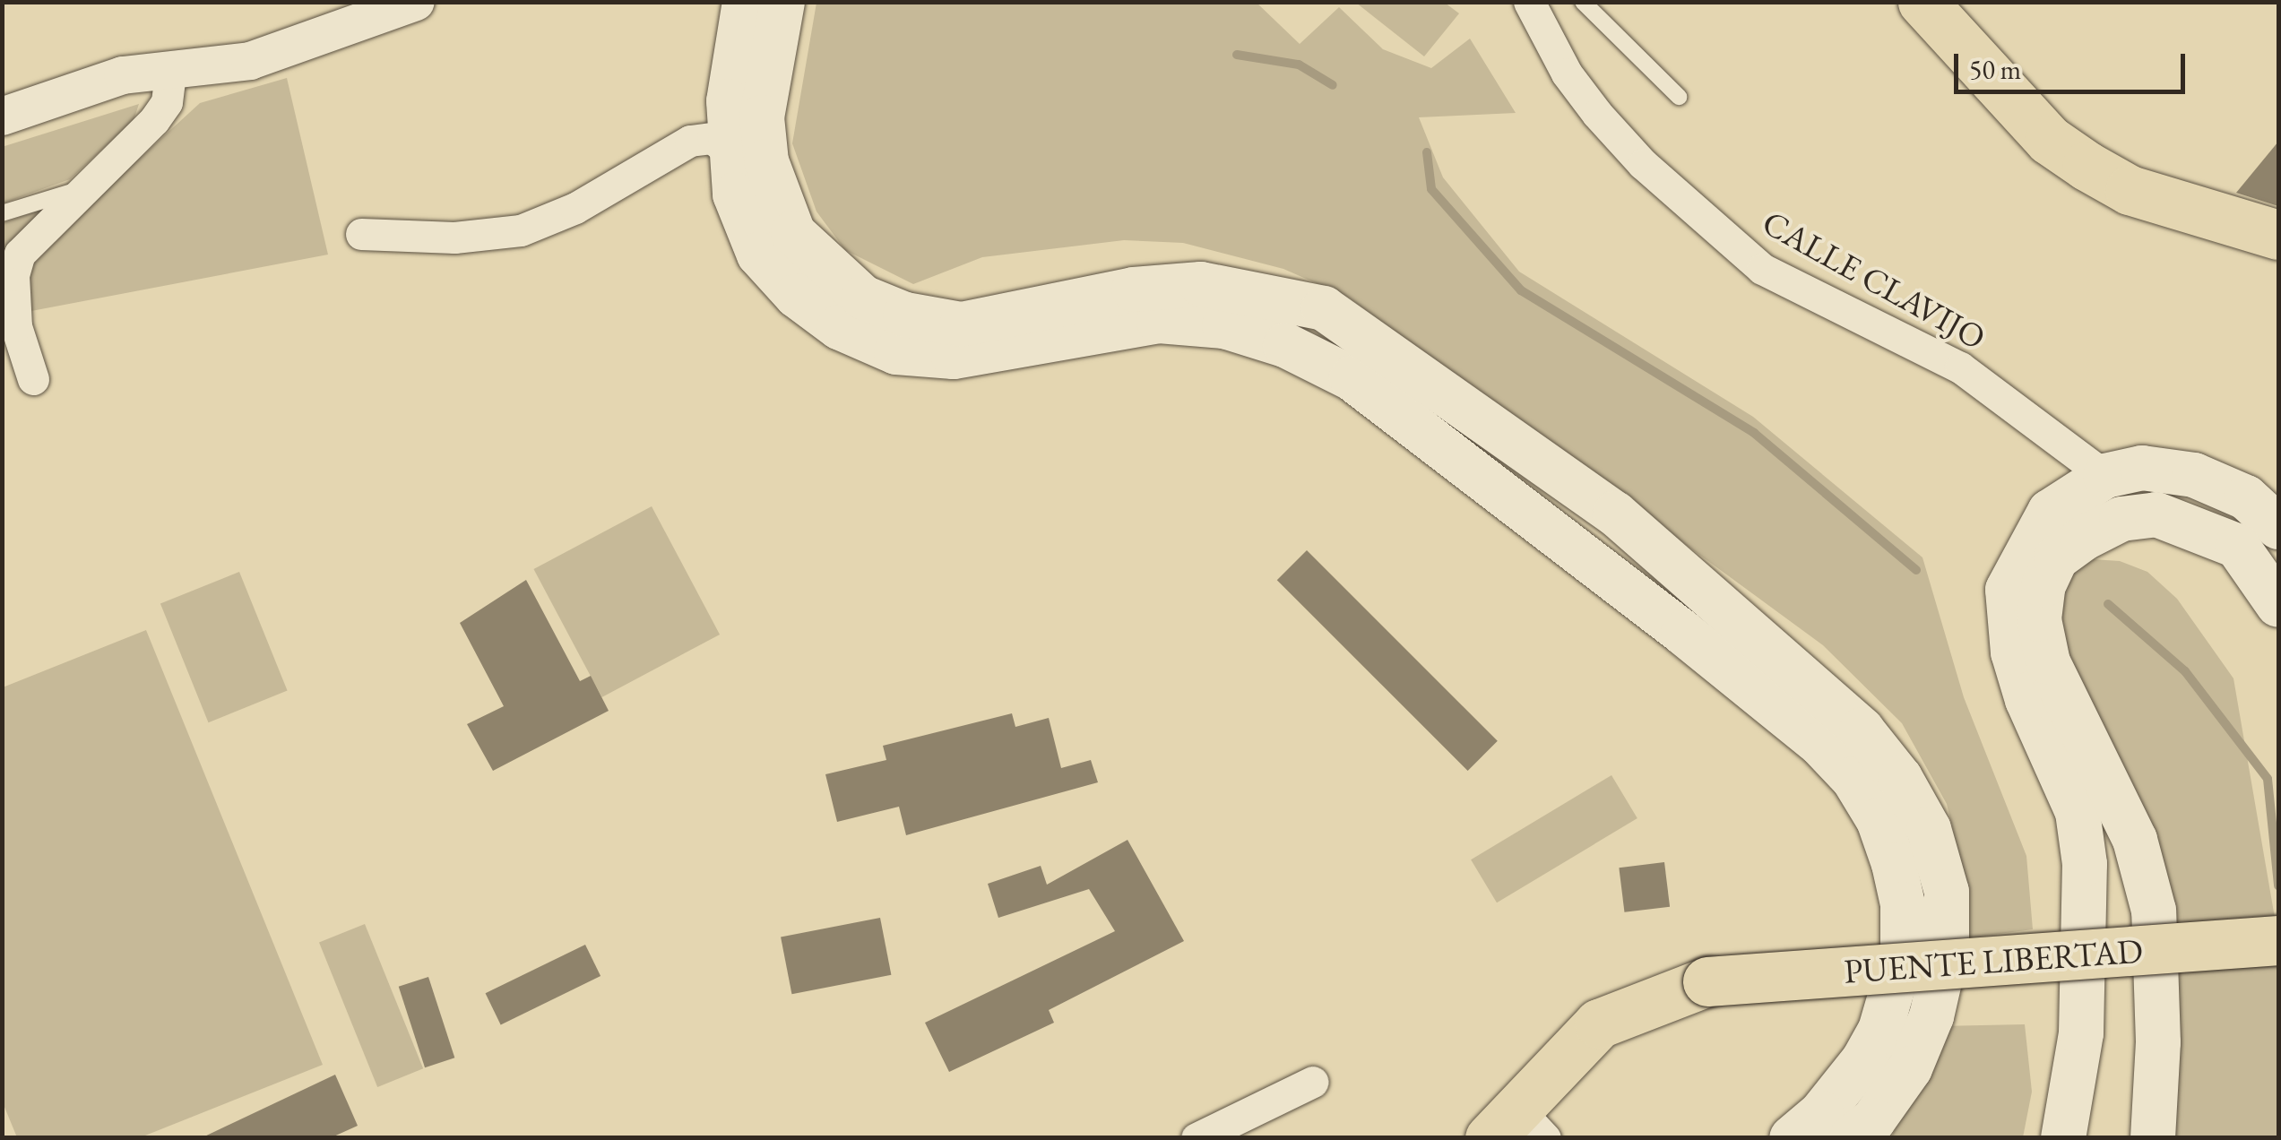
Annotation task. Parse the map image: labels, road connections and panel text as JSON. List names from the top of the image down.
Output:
{
  "streets": {
    "main road": ["PUENTE LIBERTAD"],
    "street": ["CALLE CLAVIJO"]
  },
  "scale_bar": "50 m"
}
